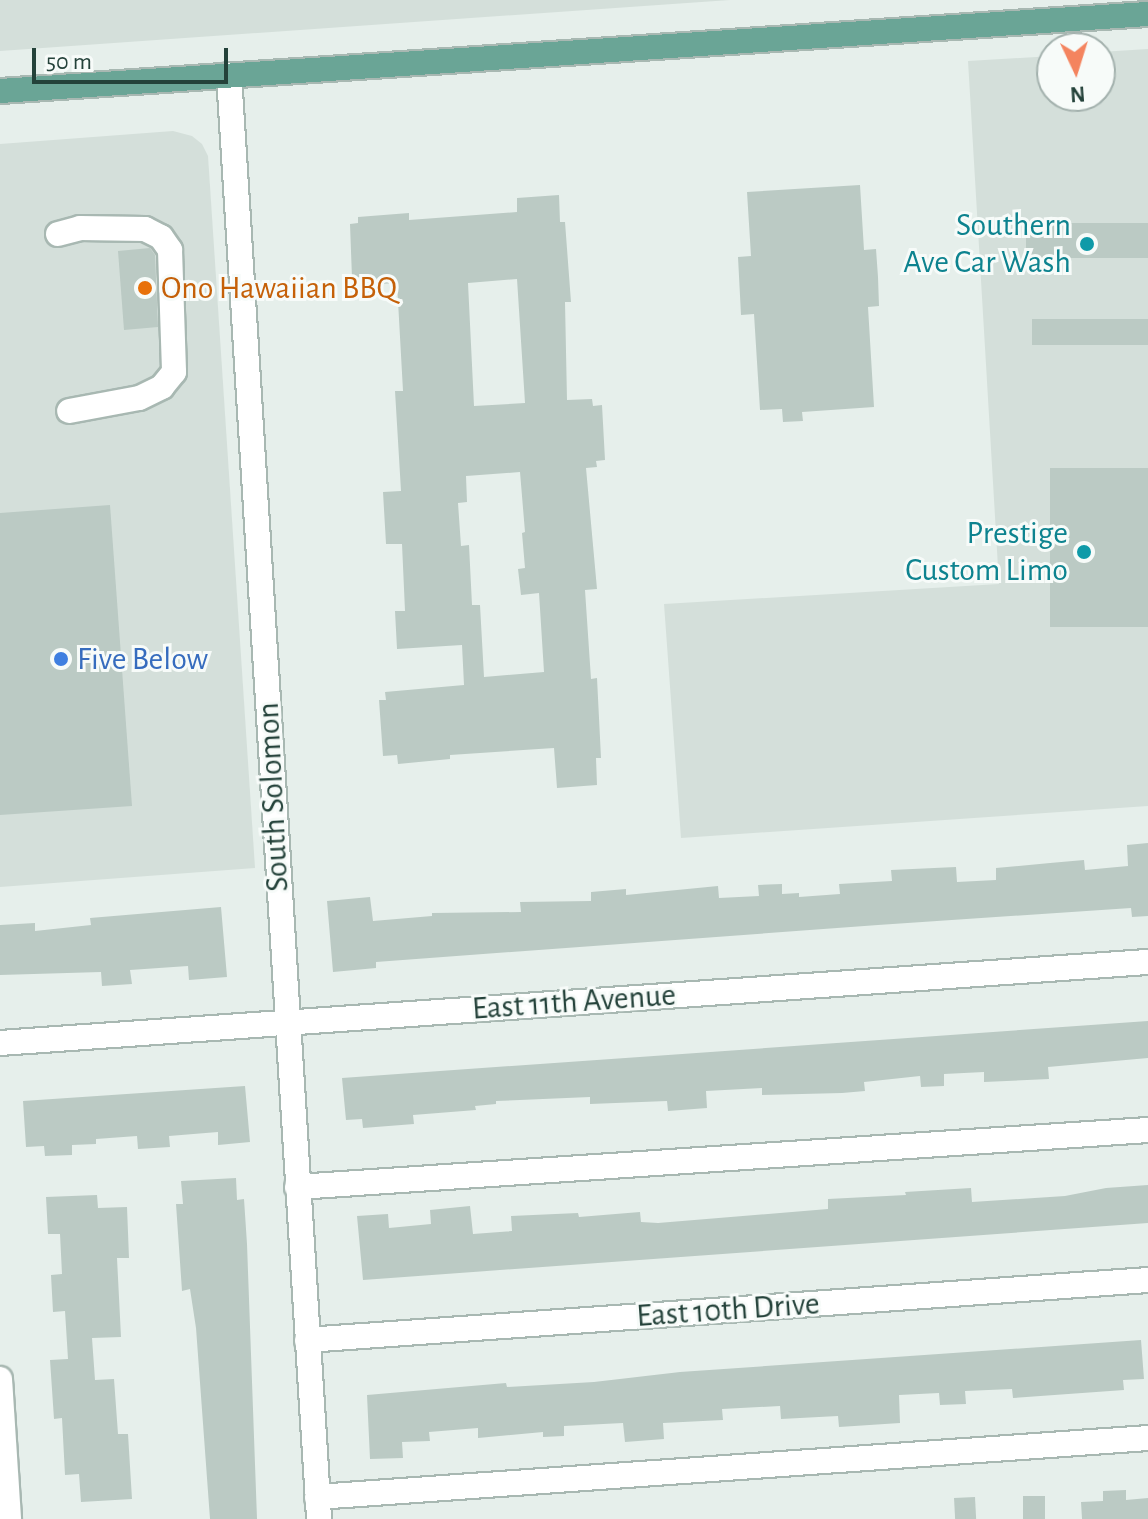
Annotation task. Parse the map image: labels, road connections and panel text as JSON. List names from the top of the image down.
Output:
{
  "streets": {
    "street": ["South Solomon", "East 11th Avenue", "East 10th Drive"]
  },
  "crossings": [
    ["South Solomon", "East 11th Avenue"],
    ["South Solomon", "East 10th Drive"]
  ],
  "places": [
    "Southern Ave Car Wash",
    "Ono Hawaiian BBQ",
    "Prestige Custom Limo",
    "Five Below"
  ],
  "scale_bar": "50 m",
  "north": "bottom"
}
